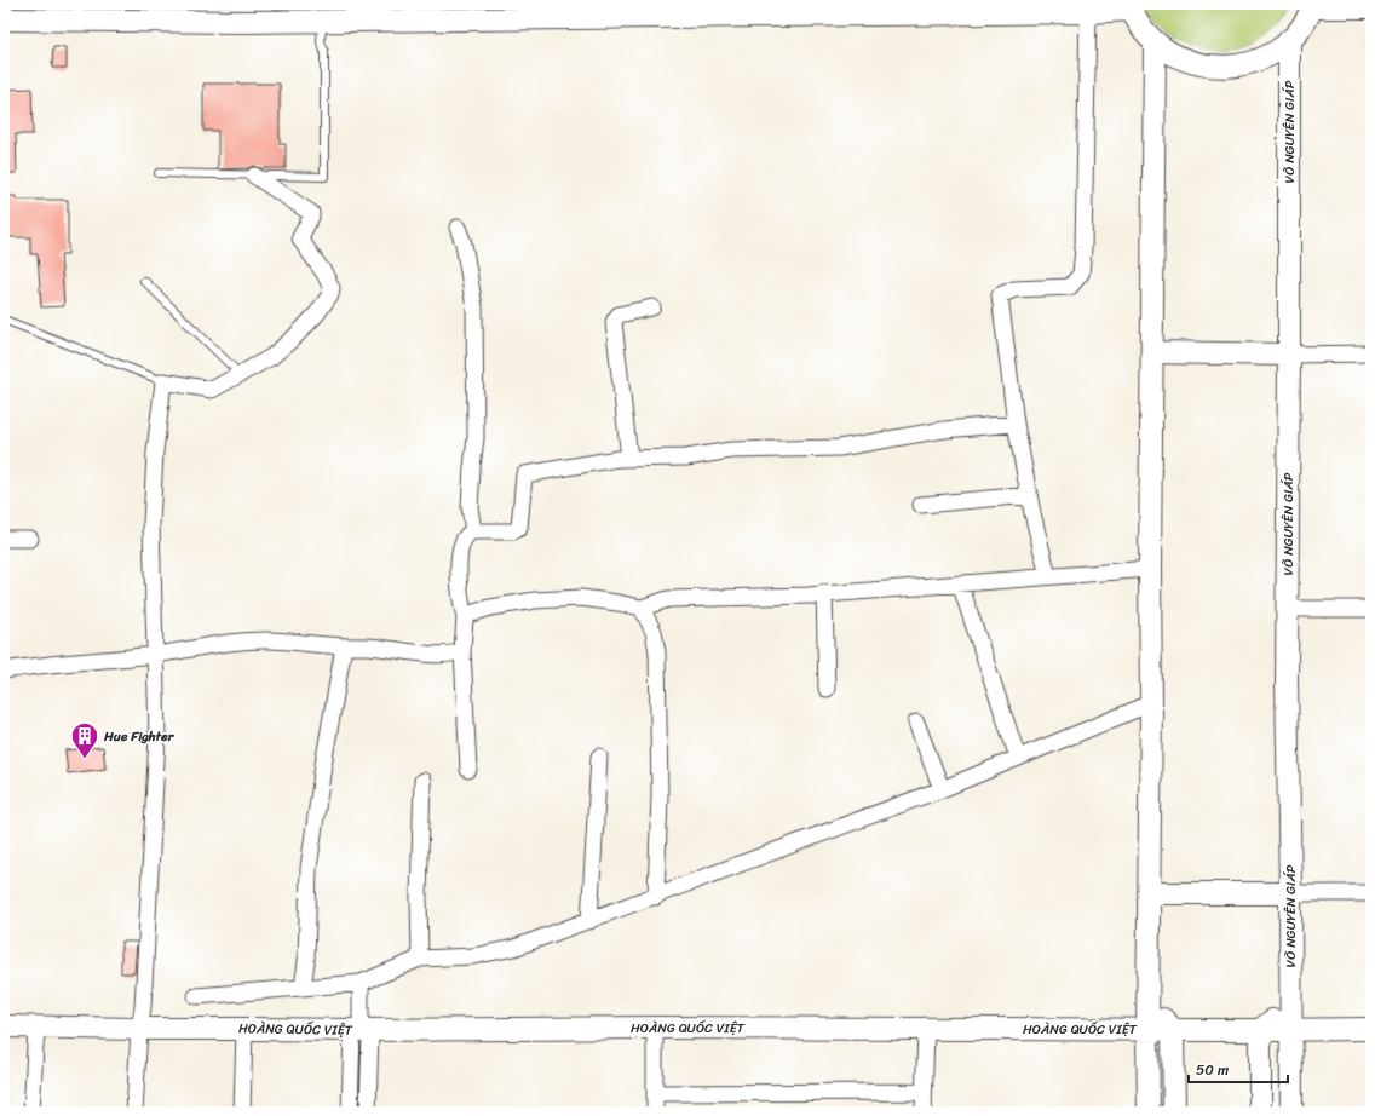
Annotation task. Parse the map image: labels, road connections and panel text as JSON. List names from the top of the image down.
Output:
{
  "streets": {
    "street": ["VÕ NGUYÊN GIÁP", "HOÀNG QUỐC VIỆT"]
  },
  "places": {
    "building": ["Hue Fighter"]
  },
  "scale_bar": "50 m"
}
